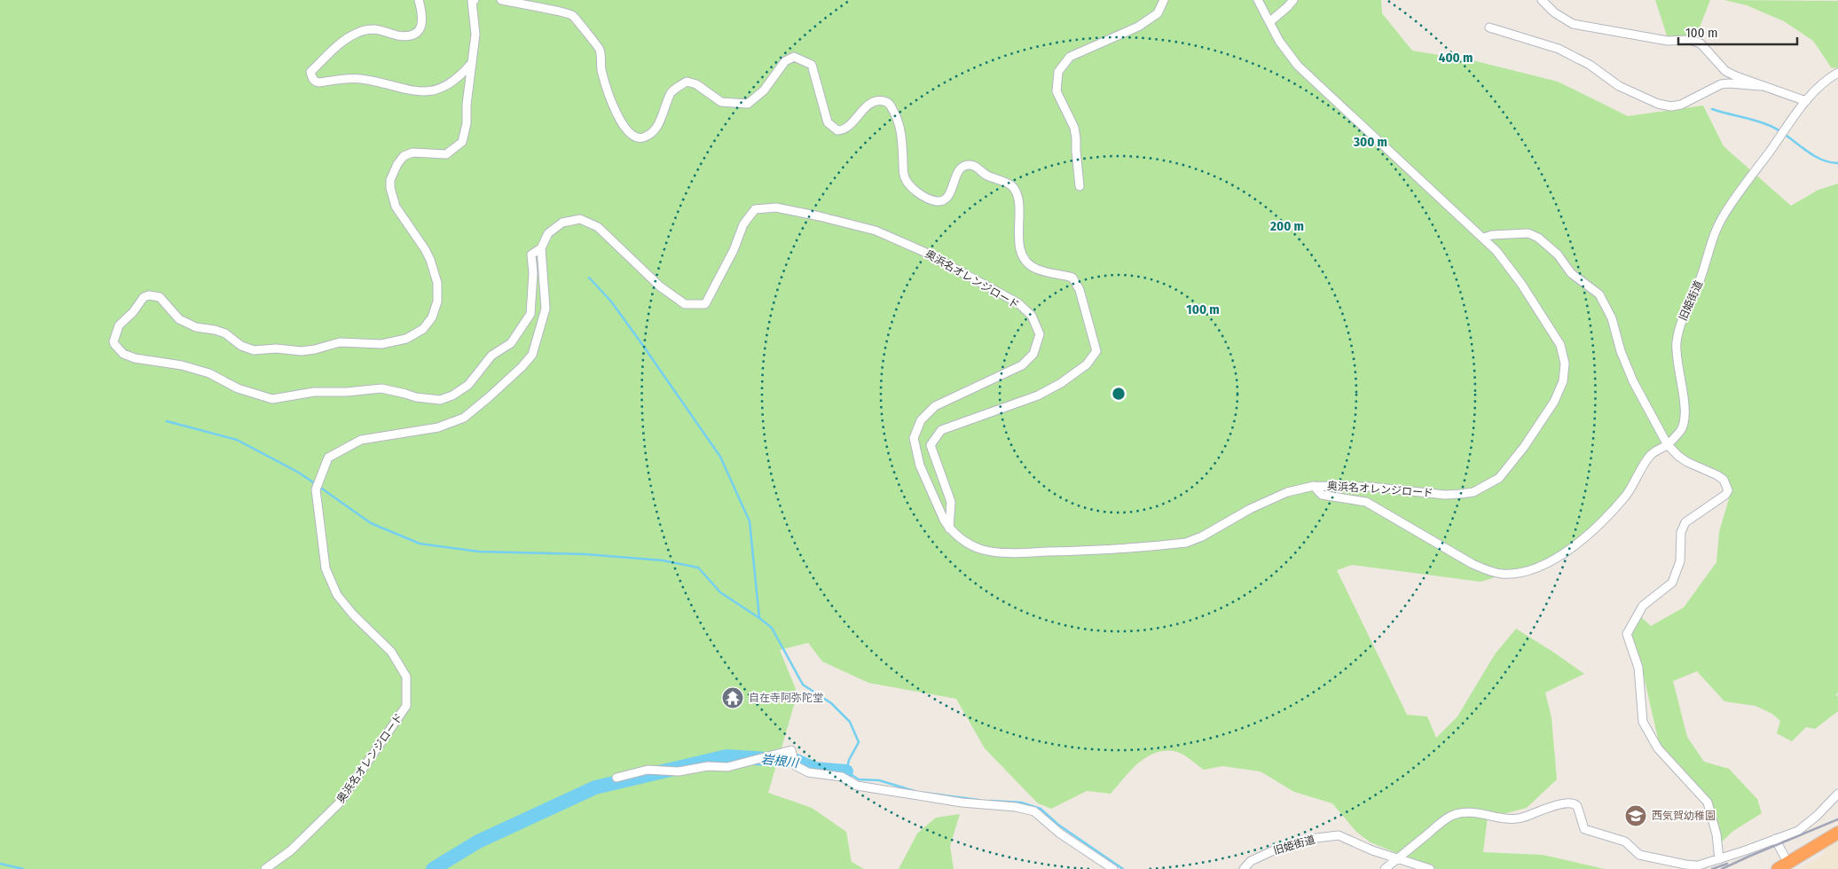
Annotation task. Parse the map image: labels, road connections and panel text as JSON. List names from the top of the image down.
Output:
{
  "streets": {
    "street": ["奥浜名オレンジロード", "旧姫街道"]
  },
  "crossings": [
    ["奥浜名オレンジロード", "旧姫街道"]
  ],
  "water": ["岩根川"],
  "places": {
    "temple": ["自在寺阿弥陀堂"],
    "school or university": ["西気賀幼稚園"]
  },
  "scale_bar": "100 m",
  "rings": [
    "400 m",
    "300 m",
    "200 m",
    "100 m"
  ]
}
